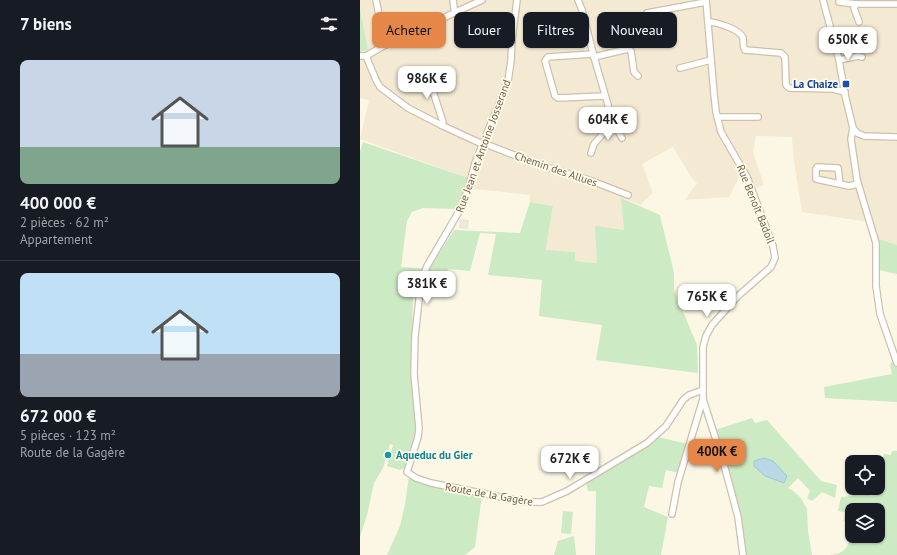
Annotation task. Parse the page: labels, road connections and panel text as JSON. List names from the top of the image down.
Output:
{
  "streets": {
    "street": [
      "Rue Jean et Antoine Josserand",
      "Chemin des Allues",
      "Rue Benoît Badoil",
      "Route de la Gagère"
    ]
  },
  "crossings": [
    ["Rue Jean et Antoine Josserand", "Chemin des Allues"],
    ["Rue Jean et Antoine Josserand", "Route de la Gagère"],
    ["Rue Benoît Badoil", "Route de la Gagère"]
  ],
  "places": {
    "transit": ["La Chaize"],
    "other": ["Aqueduc du Gier"]
  },
  "page": {
    "heading": "7 biens",
    "chip": [
      "Acheter",
      "Louer",
      "Filtres",
      "Nouveau"
    ],
    "price": [
      "650K €",
      "986K €",
      "604K €",
      "381K €",
      "765K €",
      "400K €",
      "672K €"
    ],
    "list": [
      {
        "name": "400 000 €",
        "note": "2 pièces · 62 m² · Appartement"
      },
      {
        "name": "672 000 €",
        "note": "5 pièces · 123 m² · Route de la Gagère"
      }
    ]
  }
}
